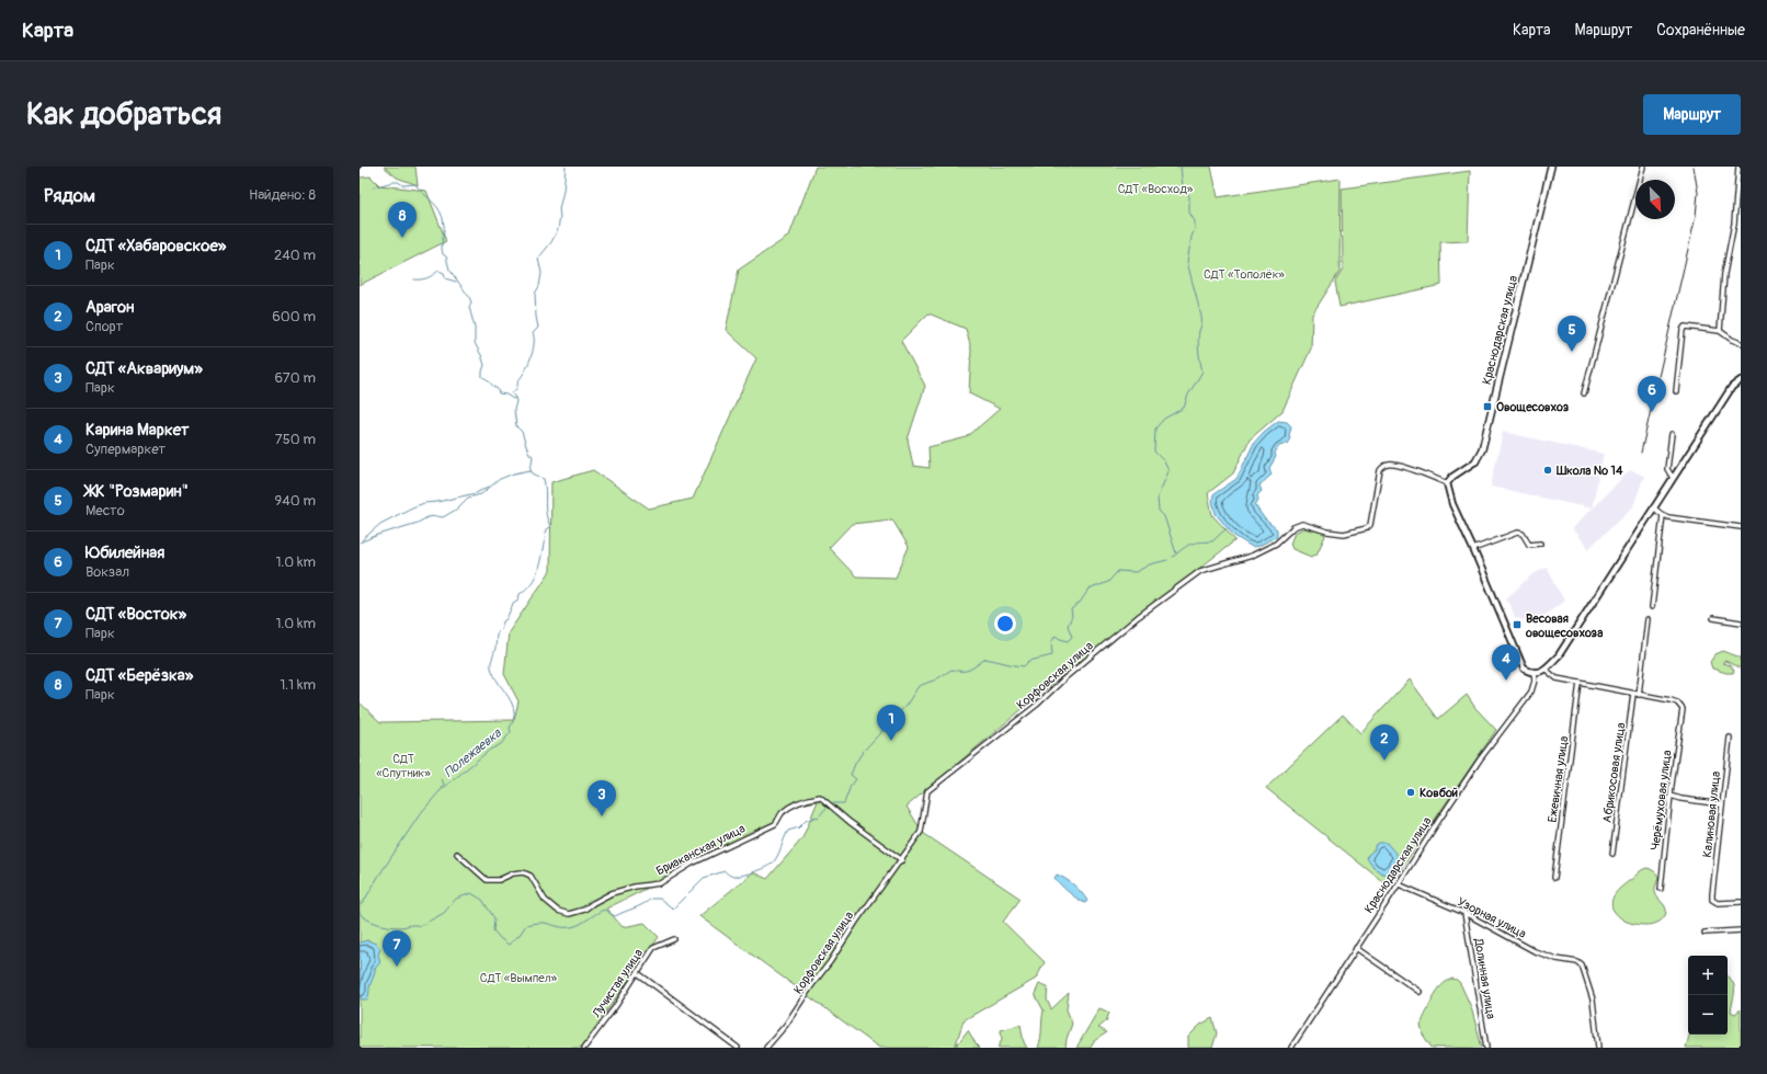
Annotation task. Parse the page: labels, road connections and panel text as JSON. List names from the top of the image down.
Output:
{
  "streets": {
    "main road": ["Краснодарская улица"],
    "street": [
      "Корфовская улица",
      "Абрикосовая улица",
      "Ежевичная улица",
      "Черёмуховая улица",
      "Калиновая улица",
      "Бриаканская улица",
      "Узорная улица",
      "Долинная улица",
      "Лучистая улица"
    ]
  },
  "crossings": [
    ["Краснодарская улица", "Корфовская улица"],
    ["Краснодарская улица", "Узорная улица"],
    ["Корфовская улица", "Бриаканская улица"],
    ["Узорная улица", "Долинная улица"]
  ],
  "water": ["Полежаевка"],
  "parks": [
    "СДТ «Восход»",
    "СДТ «Тополёк»",
    "СДТ «Спутник»",
    "СДТ «Вымпел»"
  ],
  "places": {
    "transit": ["Овощесовхоз", "Весовая овощесовхоза"],
    "other": ["Школа № 14", "Ковбой"]
  },
  "north": "bottom right",
  "page": {
    "header": "Карта",
    "nav": ["Карта", "Маршрут", "Сохранённые"],
    "buttons": "Маршрут",
    "title": "Как добраться",
    "heading": ["Рядом", "Найдено: 8"],
    "pins": [
      "8",
      "5",
      "6",
      "4",
      "1",
      "2",
      "3",
      "7"
    ],
    "list": [
      {
        "mark": "1",
        "name": "СДТ «Хабаровское»",
        "note": "Парк",
        "value": "240 m"
      },
      {
        "mark": "2",
        "name": "Арагон",
        "note": "Спорт",
        "value": "600 m"
      },
      {
        "mark": "3",
        "name": "СДТ «Аквариум»",
        "note": "Парк",
        "value": "670 m"
      },
      {
        "mark": "4",
        "name": "Карина Маркет",
        "note": "Супермаркет",
        "value": "750 m"
      },
      {
        "mark": "5",
        "name": "ЖК \"Розмарин\"",
        "note": "Место",
        "value": "940 m"
      },
      {
        "mark": "6",
        "name": "Юбилейная",
        "note": "Вокзал",
        "value": "1.0 km"
      },
      {
        "mark": "7",
        "name": "СДТ «Восток»",
        "note": "Парк",
        "value": "1.0 km"
      },
      {
        "mark": "8",
        "name": "СДТ «Берёзка»",
        "note": "Парк",
        "value": "1.1 km"
      }
    ],
    "map_buttons": ["+", "−"]
  }
}
